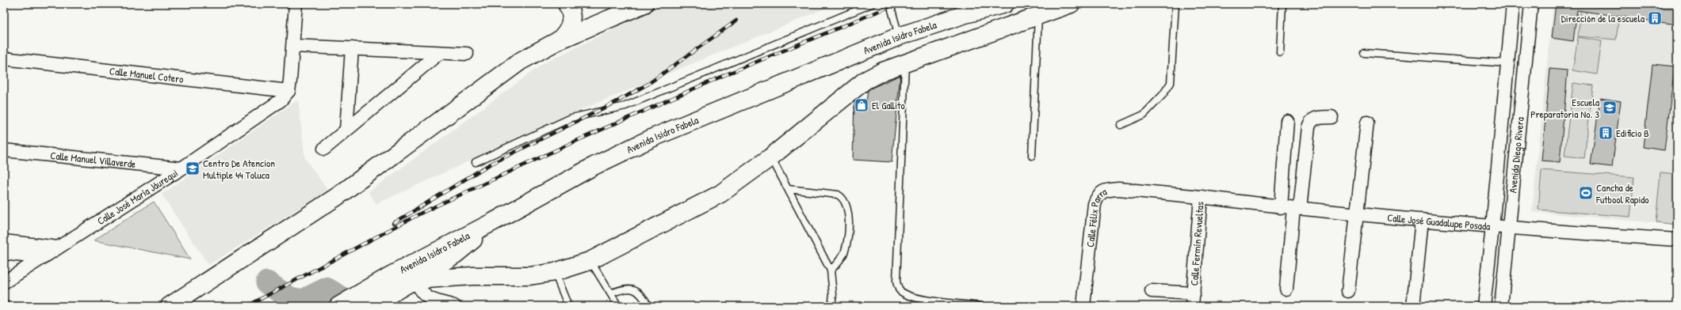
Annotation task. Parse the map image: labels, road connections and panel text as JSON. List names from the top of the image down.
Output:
{
  "streets": {
    "main road": ["Avenida Isidro Fabela"],
    "street": [
      "Calle Manuel Cotero",
      "Avenida Diego Rivera",
      "Calle Manuel Villaverde",
      "Calle José María Jáuregui",
      "Calle Félix Parra",
      "Calle José Guadalupe Posada",
      "Calle Fermín Revueltas"
    ]
  },
  "crossings": [
    ["Calle Manuel Cotero", "Calle José María Jáuregui"],
    ["Avenida Diego Rivera", "Calle José Guadalupe Posada"],
    ["Calle Manuel Villaverde", "Calle José María Jáuregui"],
    ["Calle Félix Parra", "Calle Fermín Revueltas"],
    ["Calle José Guadalupe Posada", "Calle Fermín Revueltas"]
  ],
  "places": {
    "building": ["Dirección de la escuela", "Edificio B"],
    "shop": ["El Gallito"],
    "school or university": ["Escuela Preparatoria No. 3", "Centro De Atencion Multiple 44 Toluca"],
    "sports": ["Cancha de Futbool Rapido"]
  }
}
